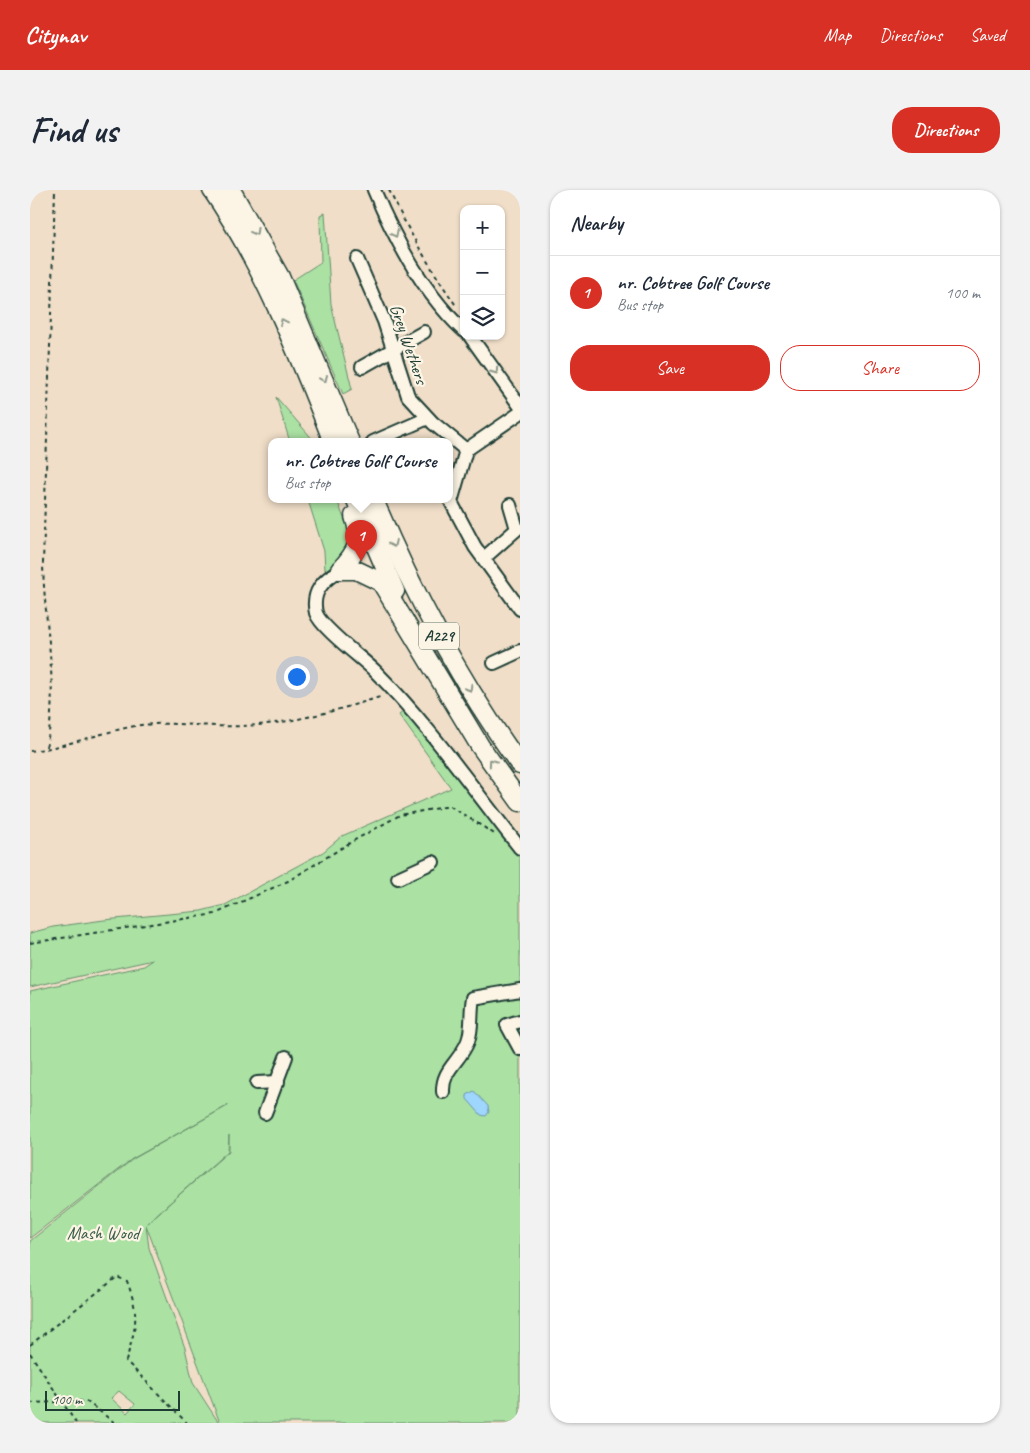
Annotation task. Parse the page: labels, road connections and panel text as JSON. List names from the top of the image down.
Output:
{
  "streets": {
    "highway": ["A229"],
    "street": ["Grey Wethers"]
  },
  "parks": ["Mash Wood"],
  "scale_bar": "100 m",
  "page": {
    "header": "Citynav",
    "nav": ["Map", "Directions", "Saved"],
    "buttons": [
      "Directions",
      ["Save", "Share"]
    ],
    "title": "Find us",
    "heading": "Nearby",
    "map_buttons": ["+", "−"],
    "list": [
      {
        "mark": "1",
        "name": "nr. Cobtree Golf Course",
        "note": "Bus stop",
        "value": "100 m"
      }
    ],
    "popup": ["nr. Cobtree Golf Course", "Bus stop"],
    "pins": "1",
    "scale": "100 m"
  }
}
